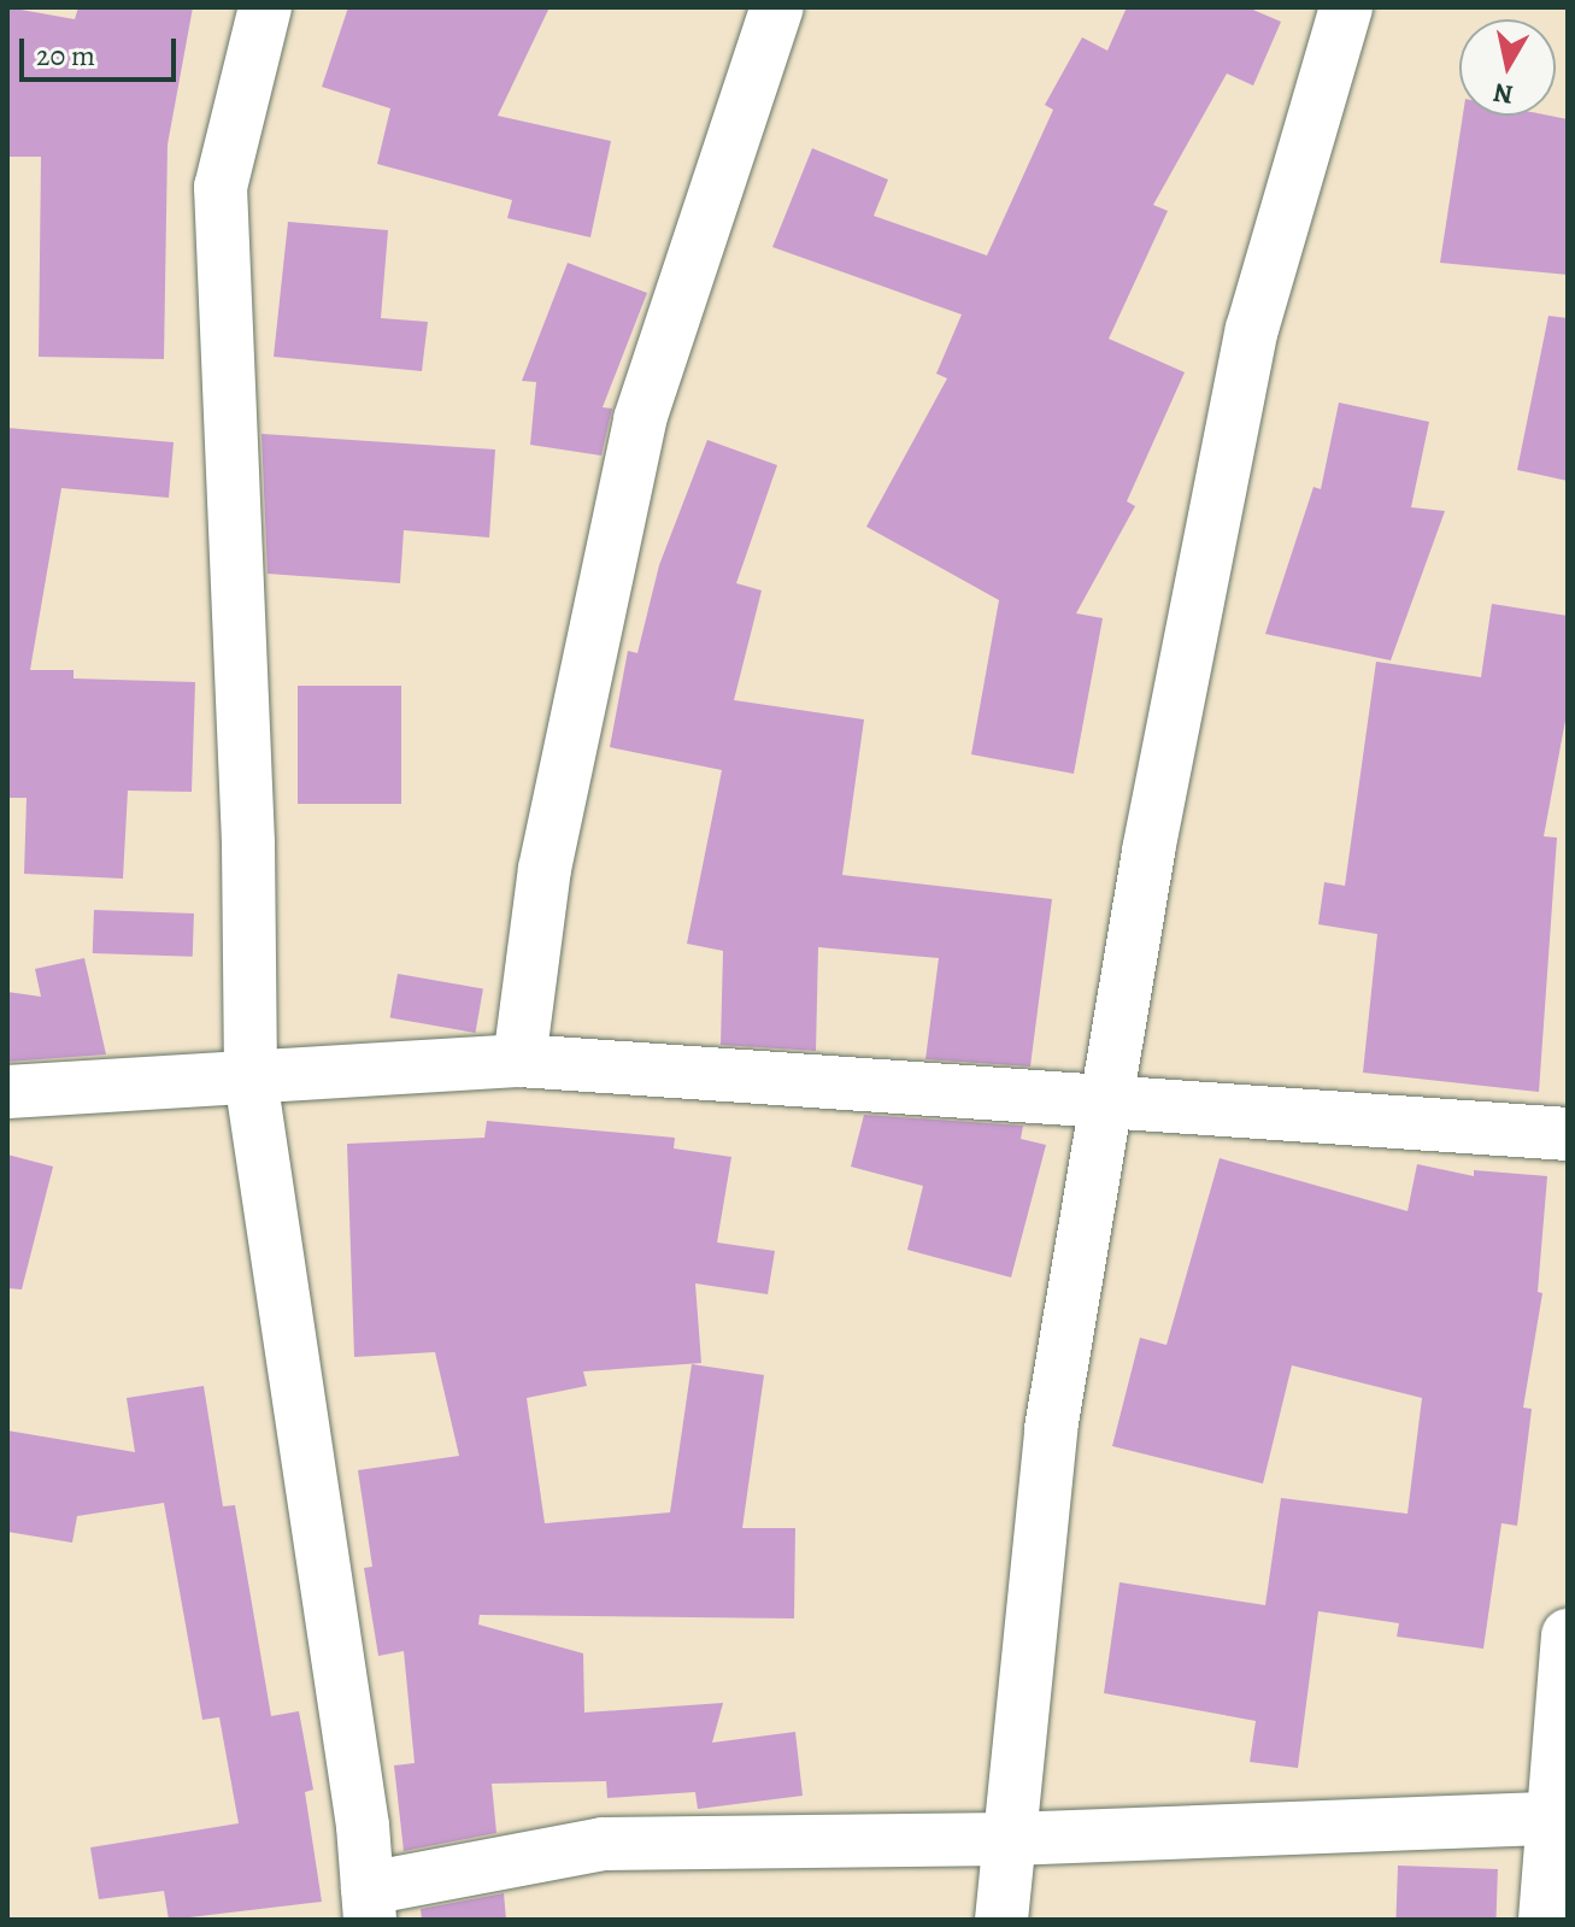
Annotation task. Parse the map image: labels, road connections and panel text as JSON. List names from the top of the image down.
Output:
{
  "scale_bar": "20 m",
  "north": "bottom"
}
